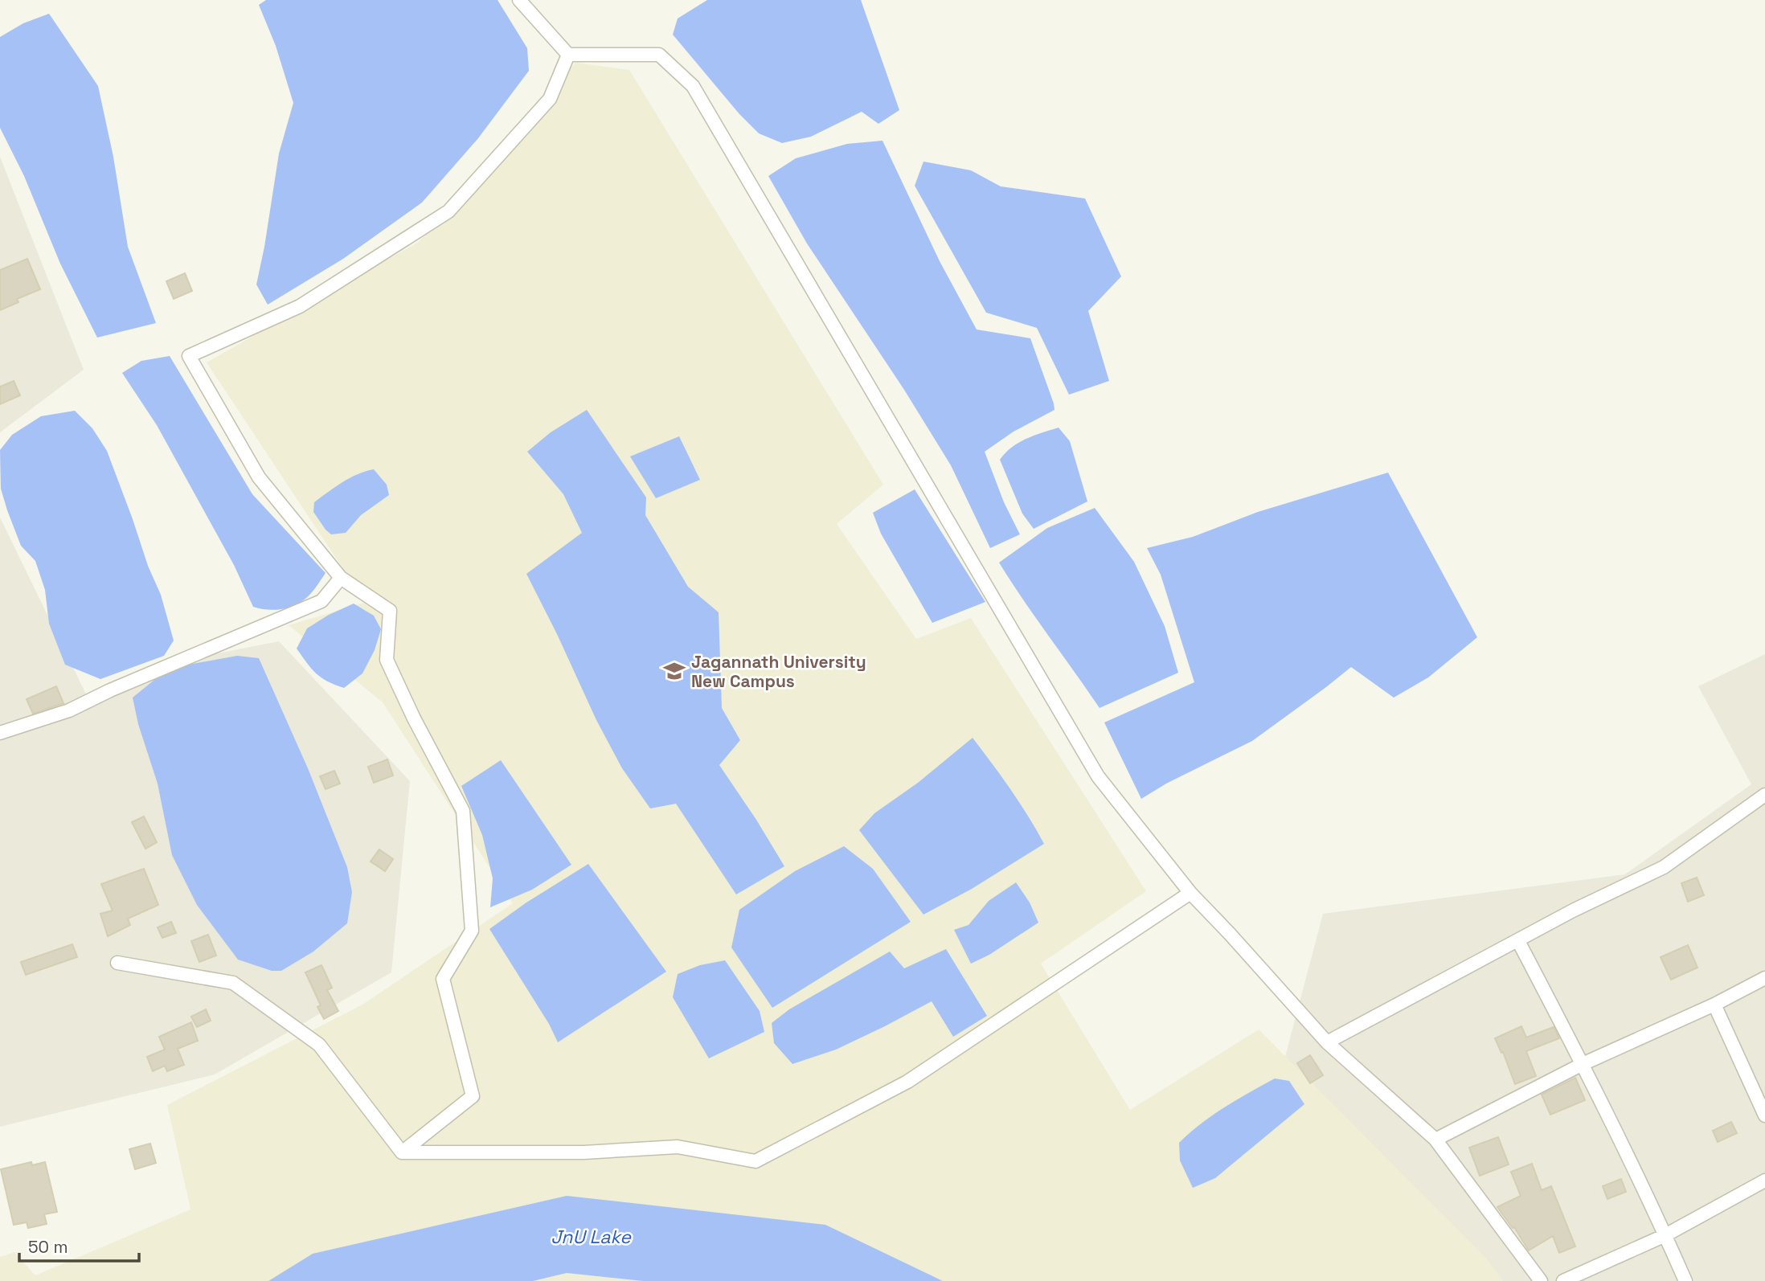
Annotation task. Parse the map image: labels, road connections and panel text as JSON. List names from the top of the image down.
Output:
{
  "water": ["JnU Lake"],
  "places": {
    "school or university": ["Jagannath University New Campus"]
  },
  "scale_bar": "50 m"
}
